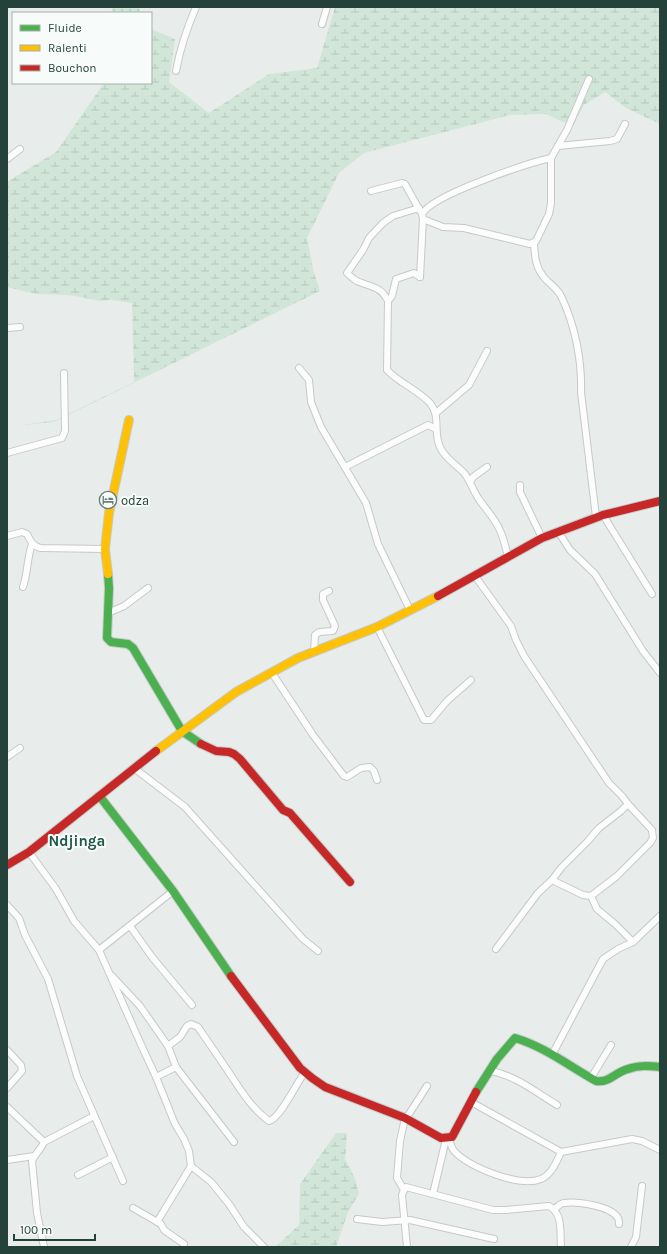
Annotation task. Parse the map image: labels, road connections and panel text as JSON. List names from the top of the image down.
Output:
{
  "districts": ["Ndjinga"],
  "places": {
    "hotel": ["odza"]
  },
  "legend": ["Fluide", "Ralenti", "Bouchon"],
  "scale_bar": "100 m"
}
